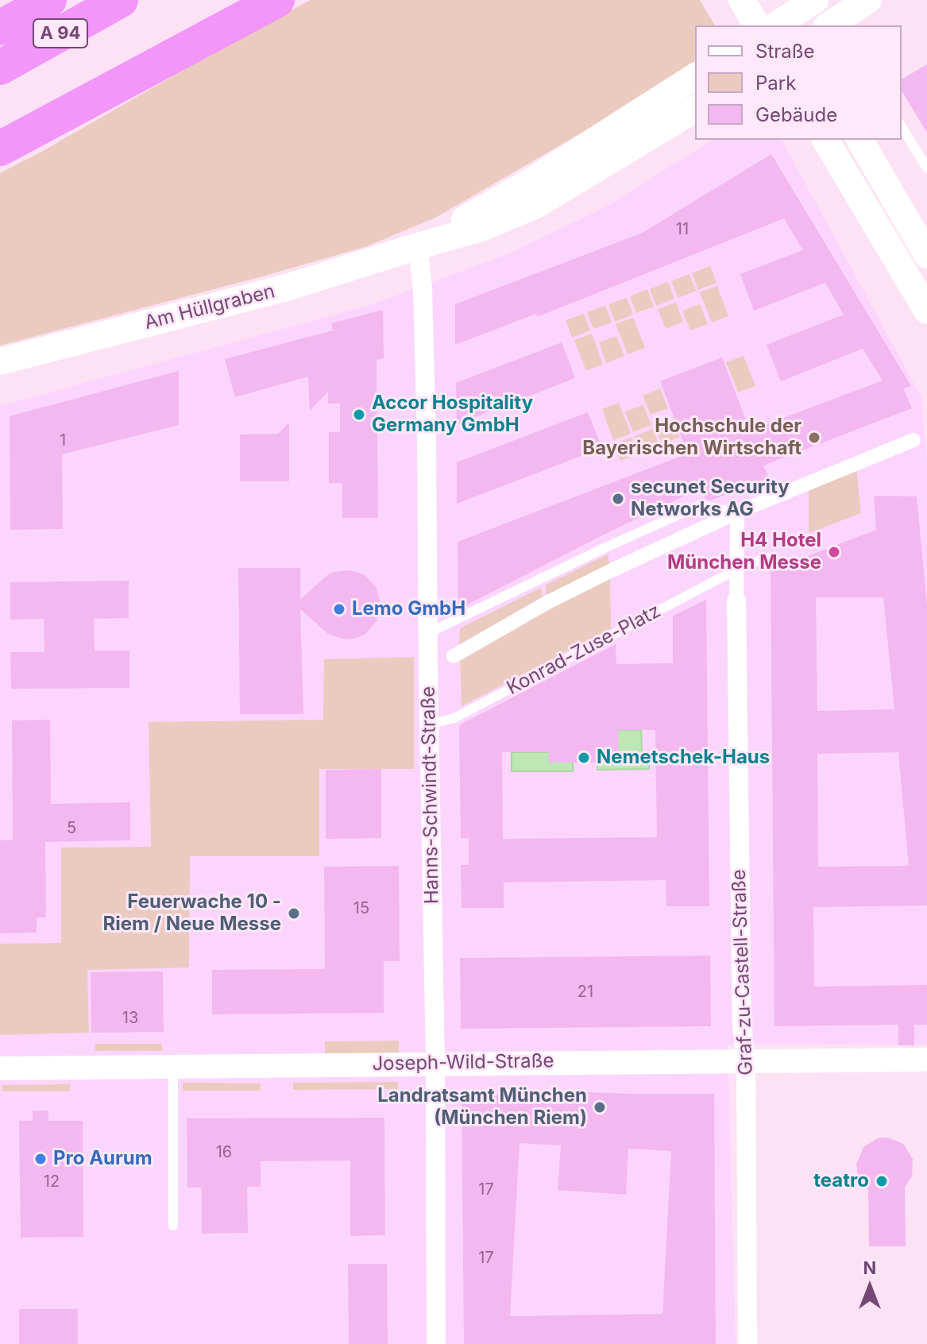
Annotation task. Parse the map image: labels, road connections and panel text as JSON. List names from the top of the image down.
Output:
{
  "streets": {
    "highway": ["A 94"],
    "main road": ["Am Hüllgraben"],
    "street": ["Hanns-Schwindt-Straße", "Graf-zu-Castell-Straße", "Joseph-Wild-Straße"],
    "lane": ["Konrad-Zuse-Platz"]
  },
  "crossings": [
    ["Am Hüllgraben", "Hanns-Schwindt-Straße"],
    ["Konrad-Zuse-Platz", "Hanns-Schwindt-Straße"],
    ["Hanns-Schwindt-Straße", "Joseph-Wild-Straße"],
    ["Graf-zu-Castell-Straße", "Joseph-Wild-Straße"]
  ],
  "places": [
    "Accor Hospitality Germany GmbH",
    "Hochschule der Bayerischen Wirtschaft",
    "secunet Security Networks AG",
    "H4 Hotel München Messe",
    "Lemo GmbH",
    "Nemetschek-Haus",
    "Feuerwache 10 - Riem / Neue Messe",
    "Landratsamt München (München Riem)",
    "Pro Aurum",
    "teatro"
  ],
  "house_numbers": [
    "11",
    "1",
    "5",
    "15",
    "21",
    "13",
    "16",
    "12",
    "17",
    "17"
  ],
  "legend": ["Straße", "Park", "Gebäude"],
  "north": "top"
}
